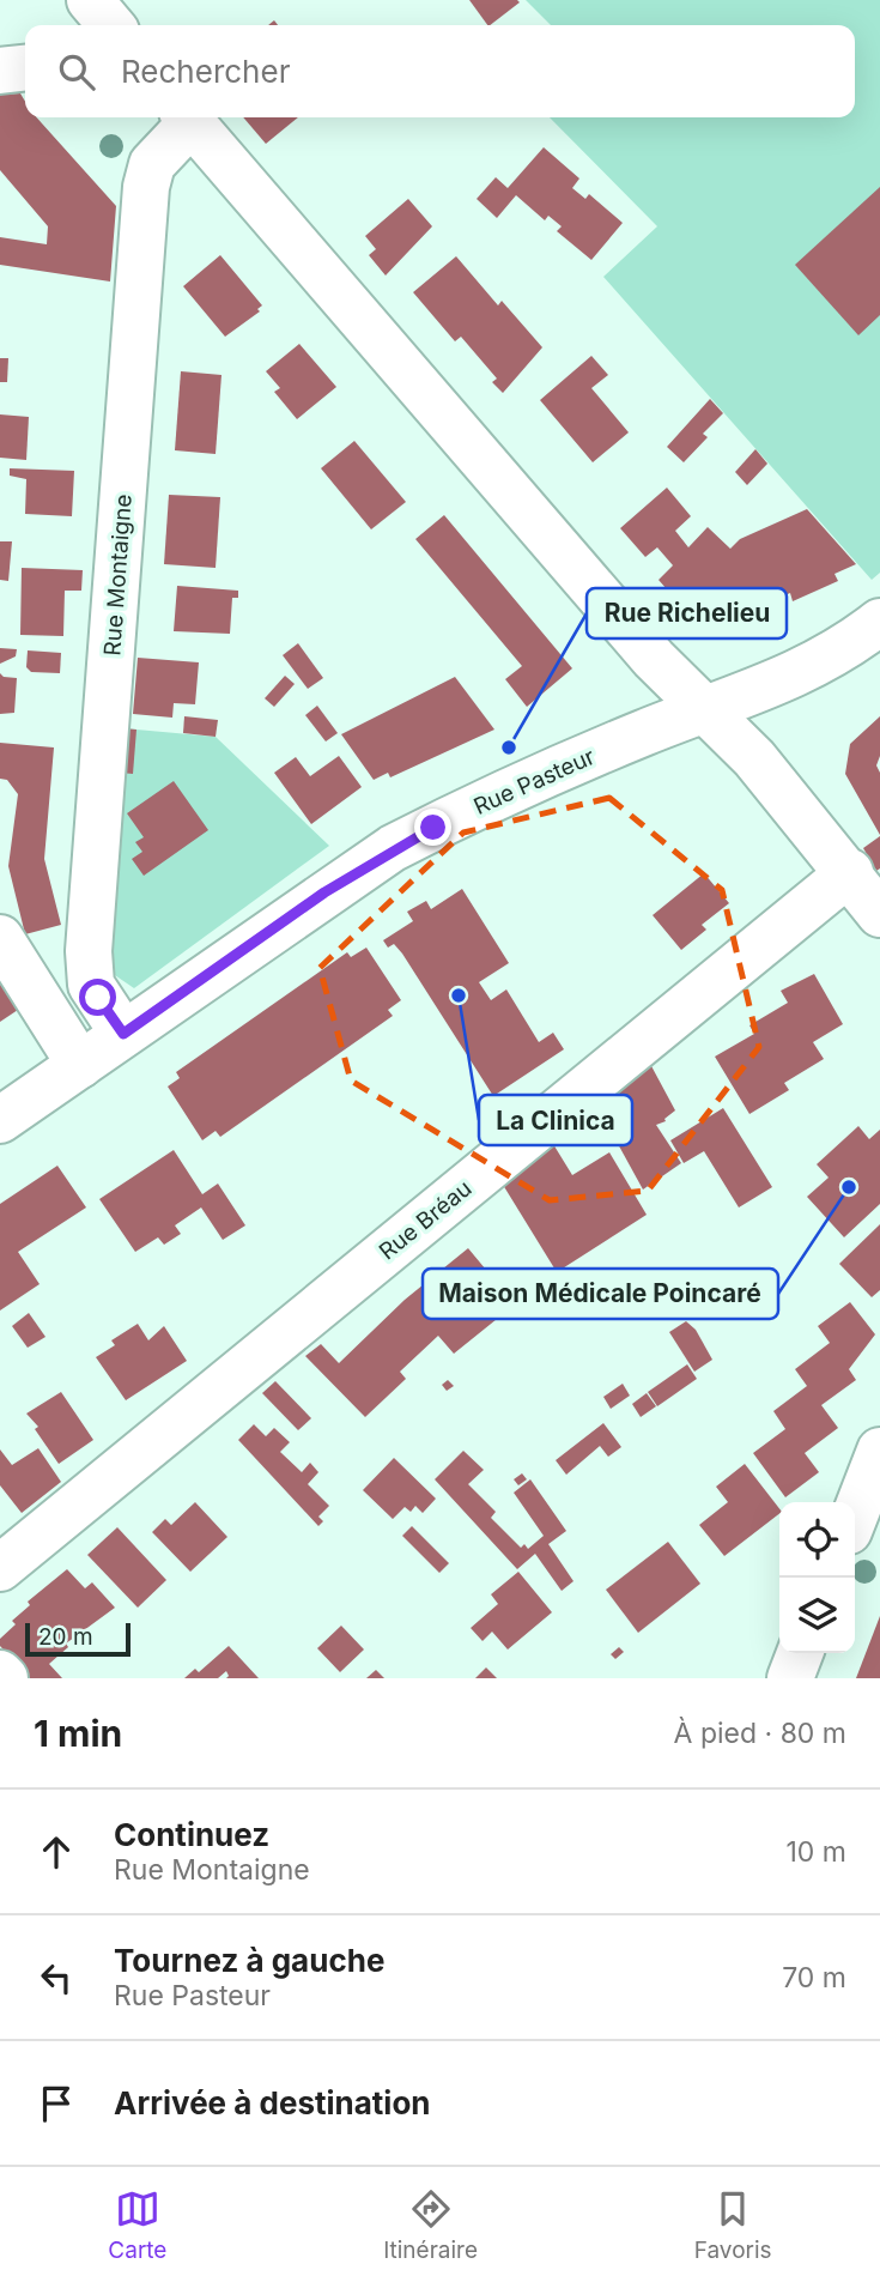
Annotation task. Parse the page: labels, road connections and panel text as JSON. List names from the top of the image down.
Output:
{
  "streets": {
    "street": ["Rue Montaigne", "Rue Pasteur", "Rue Bréau"]
  },
  "crossings": [
    ["Rue Montaigne", "Rue Pasteur"]
  ],
  "places": ["Rue Richelieu", "La Clinica", "Maison Médicale Poincaré"],
  "scale_bar": "20 m",
  "page": {
    "search": "Rechercher",
    "scale": "20 m",
    "heading": ["1 min", "À pied · 80 m"],
    "list": [
      ["Continuez", "Rue Montaigne", "10 m"],
      ["Tournez à gauche", "Rue Pasteur", "70 m"],
      "Arrivée à destination"
    ],
    "nav": ["Carte", "Itinéraire", "Favoris"]
  }
}
